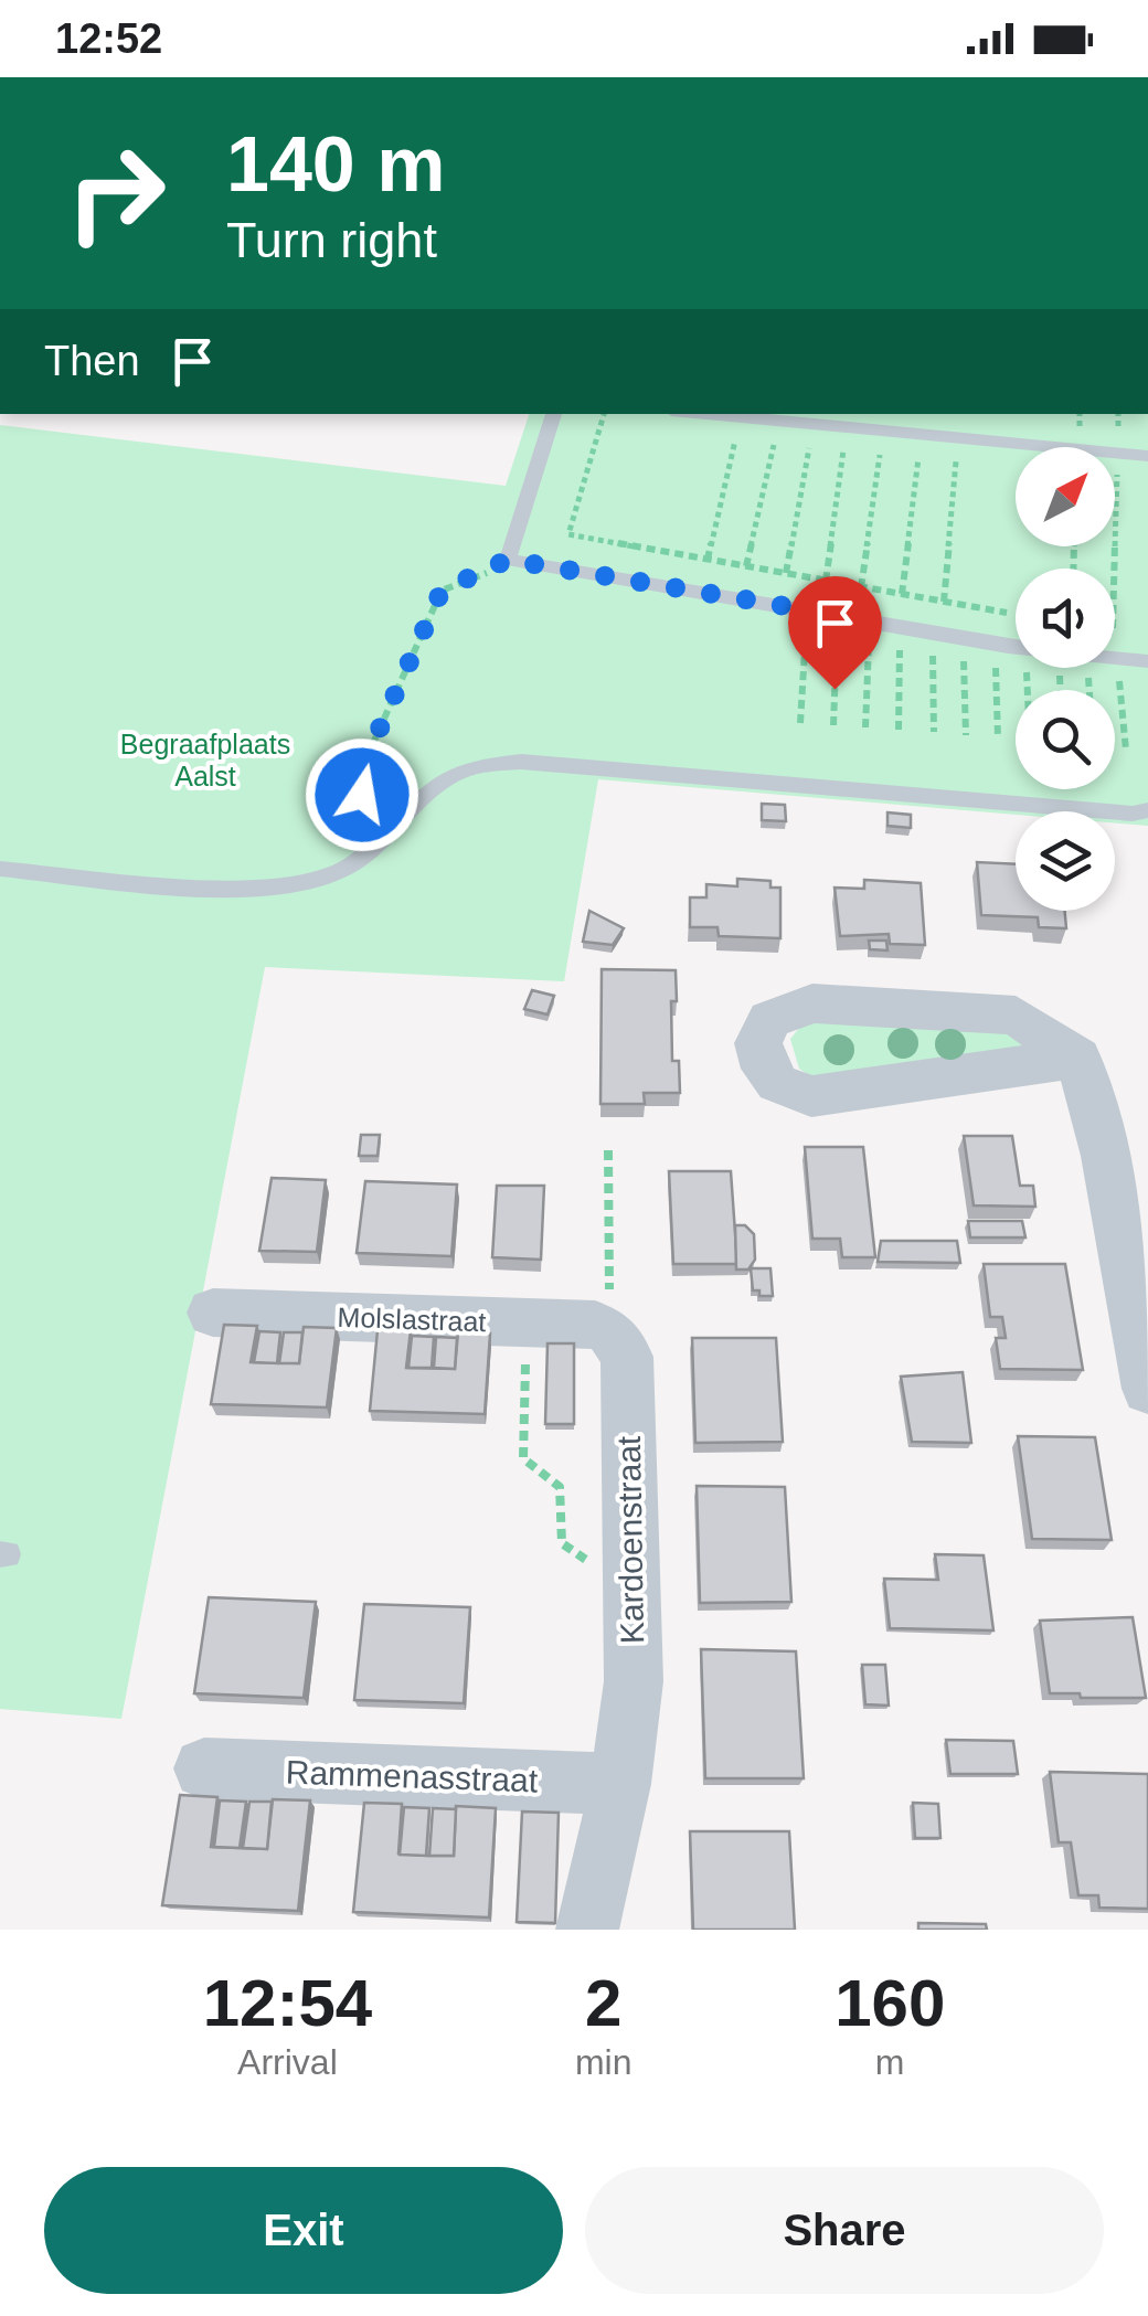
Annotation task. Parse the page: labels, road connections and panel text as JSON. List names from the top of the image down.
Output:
{
  "streets": {
    "street": ["Molslastraat", "Kardoenstraat", "Rammenasstraat"]
  },
  "crossings": [
    ["Molslastraat", "Kardoenstraat"],
    ["Kardoenstraat", "Rammenasstraat"]
  ],
  "parks": ["Begraafplaats Aalst"],
  "north": "top right",
  "page": {
    "status": "12:52",
    "turn": ["140 m", "Turn right"],
    "then": "Then",
    "eta": [
      "12:54",
      "Arrival",
      "2",
      "min",
      "160",
      "m"
    ],
    "buttons": ["Exit", "Share"]
  }
}
